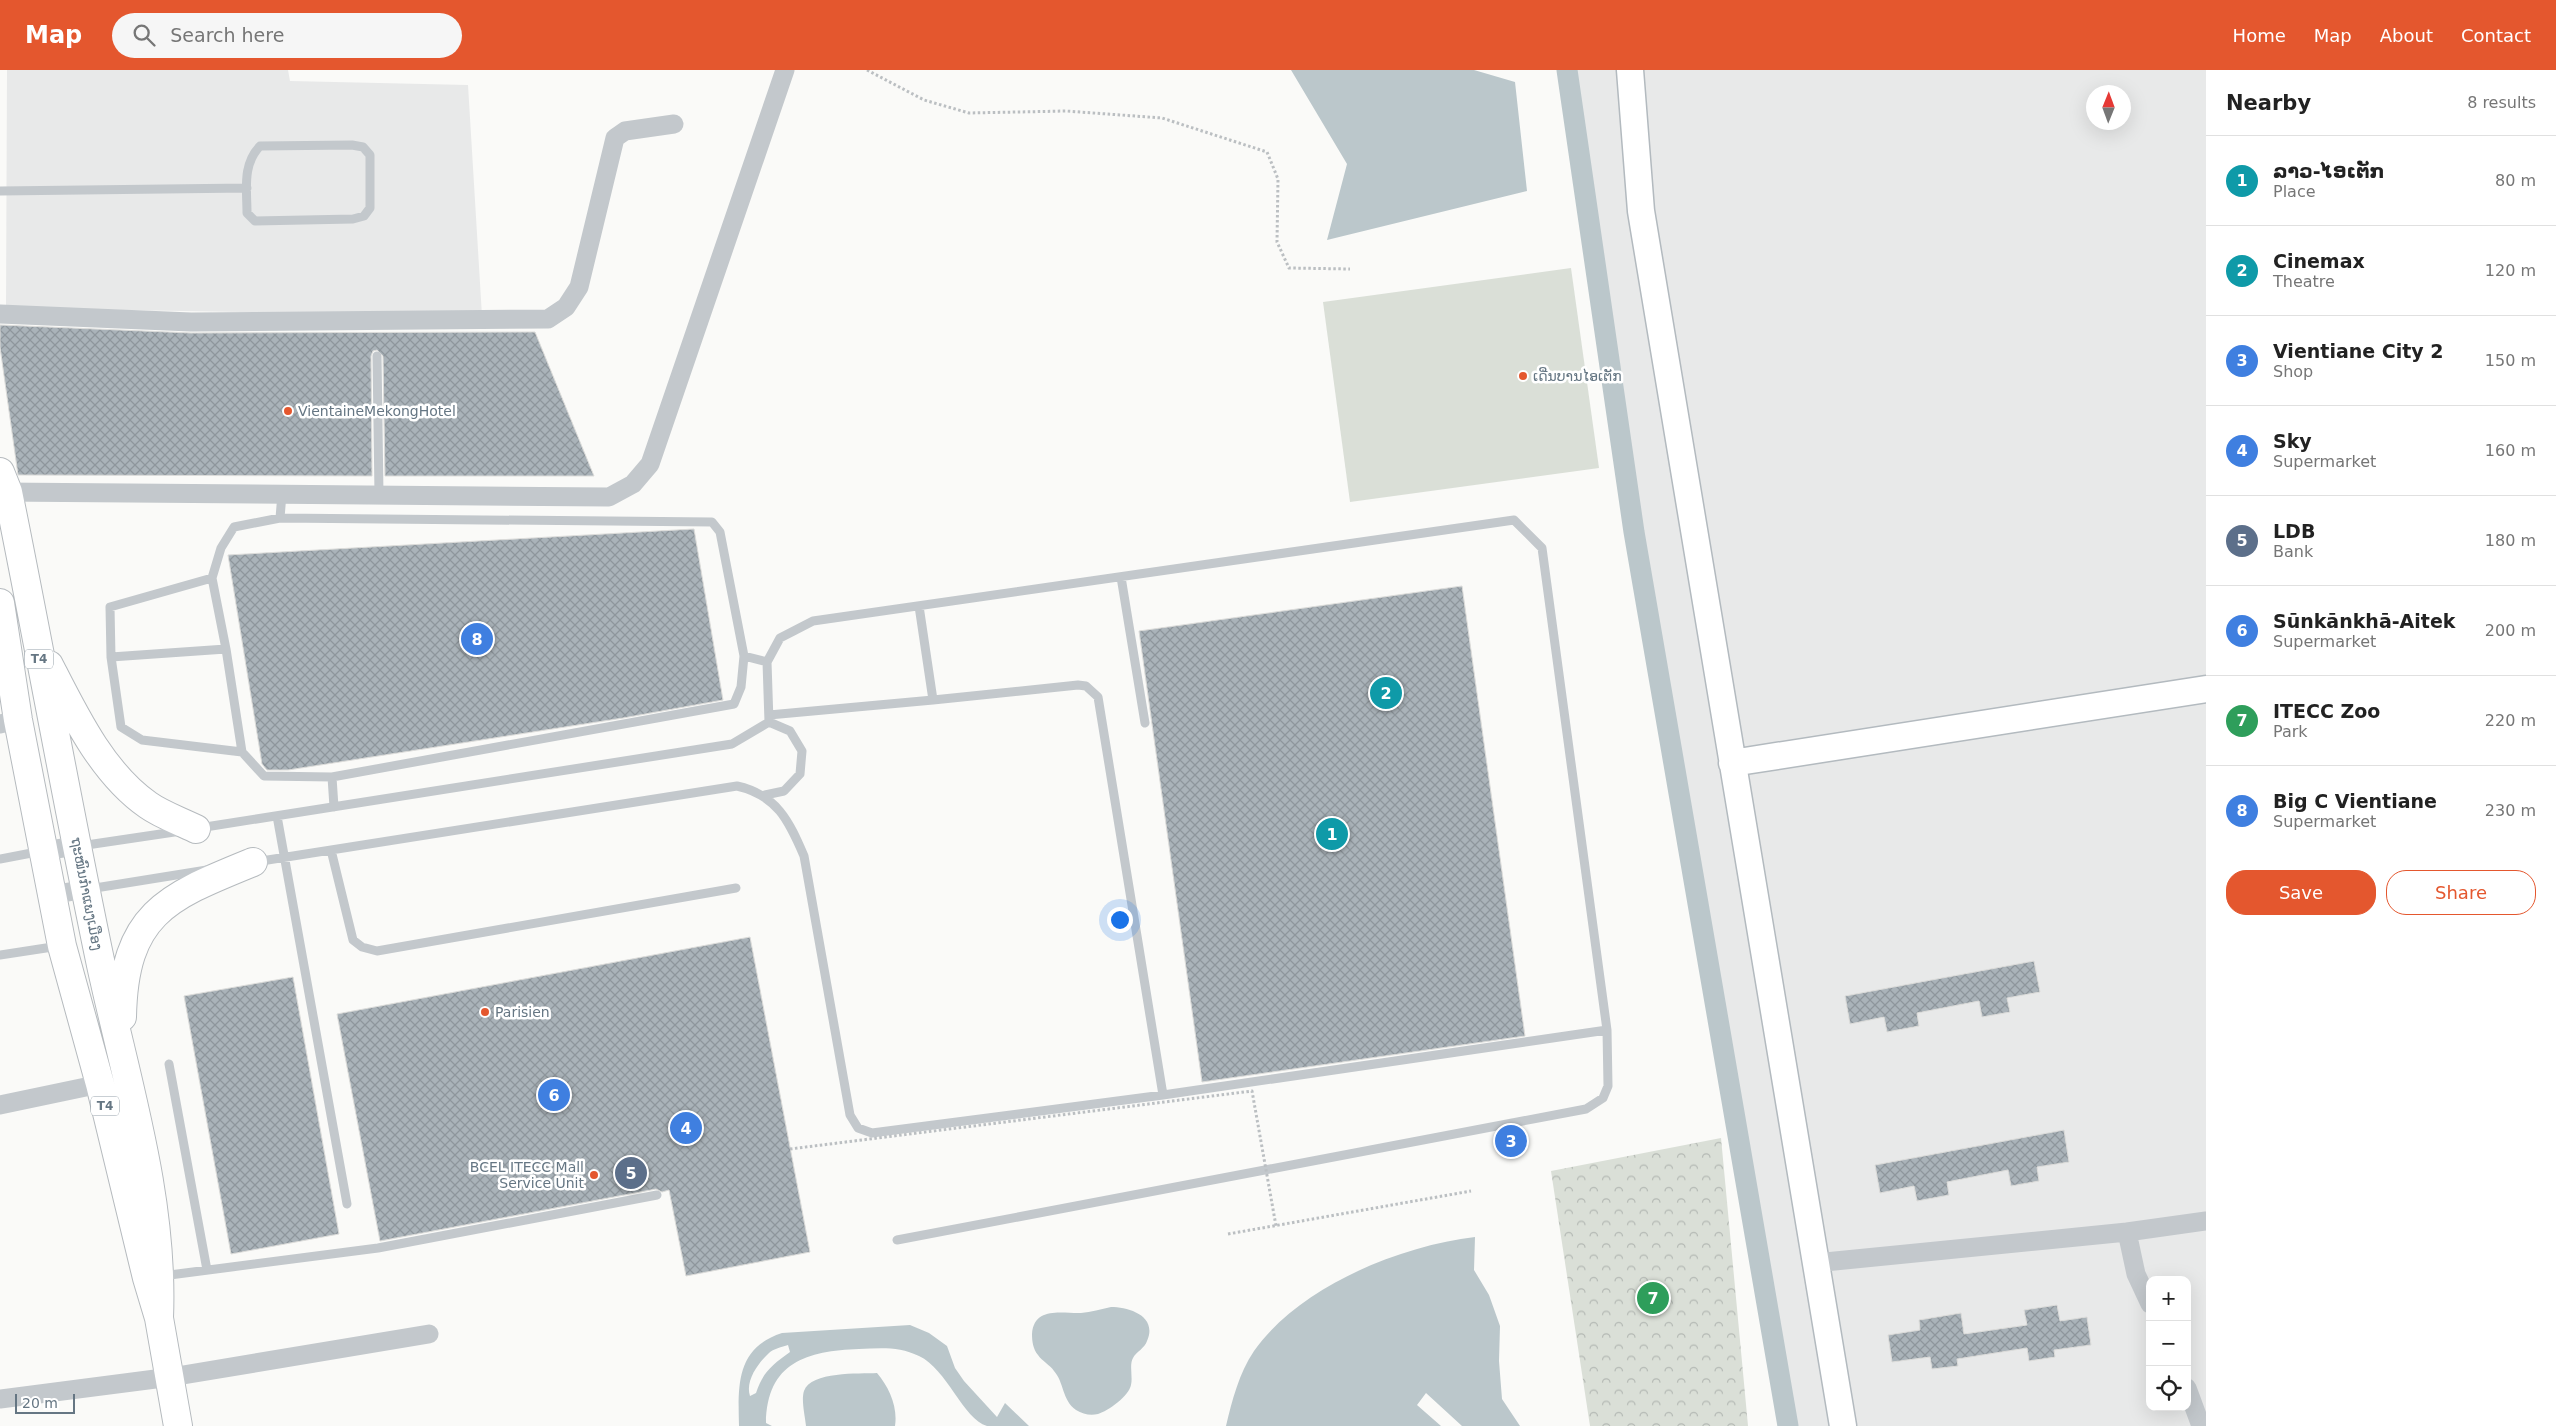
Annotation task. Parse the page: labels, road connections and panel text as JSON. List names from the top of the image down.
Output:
{
  "streets": {
    "main road": ["T4", "ຖະໜົນກຳແພງເມືອງ"]
  },
  "places": [
    "ເດີ່ນບານໄອເຕັກ",
    "VientaineMekongHotel",
    "Parisien",
    "BCEL ITECC Mall Service Unit"
  ],
  "scale_bar": "20 m",
  "north": "top",
  "page": {
    "header": "Map",
    "search": "Search here",
    "nav": [
      "Home",
      "Map",
      "About",
      "Contact"
    ],
    "heading": ["Nearby", "8 results"],
    "list": [
      {
        "mark": "1",
        "name": "ລາວ-ໄອເຕັກ",
        "note": "Place",
        "value": "80 m"
      },
      {
        "mark": "2",
        "name": "Cinemax",
        "note": "Theatre",
        "value": "120 m"
      },
      {
        "mark": "3",
        "name": "Vientiane City 2",
        "note": "Shop",
        "value": "150 m"
      },
      {
        "mark": "4",
        "name": "Sky",
        "note": "Supermarket",
        "value": "160 m"
      },
      {
        "mark": "5",
        "name": "LDB",
        "note": "Bank",
        "value": "180 m"
      },
      {
        "mark": "6",
        "name": "Sūnkānkhā-Aitek",
        "note": "Supermarket",
        "value": "200 m"
      },
      {
        "mark": "7",
        "name": "ITECC Zoo",
        "note": "Park",
        "value": "220 m"
      },
      {
        "mark": "8",
        "name": "Big C Vientiane",
        "note": "Supermarket",
        "value": "230 m"
      }
    ],
    "pins": [
      "8",
      "2",
      "1",
      "6",
      "4",
      "3",
      "5",
      "7"
    ],
    "buttons": ["Save", "Share"],
    "map_buttons": ["+", "−"],
    "scale": "20 m"
  }
}
